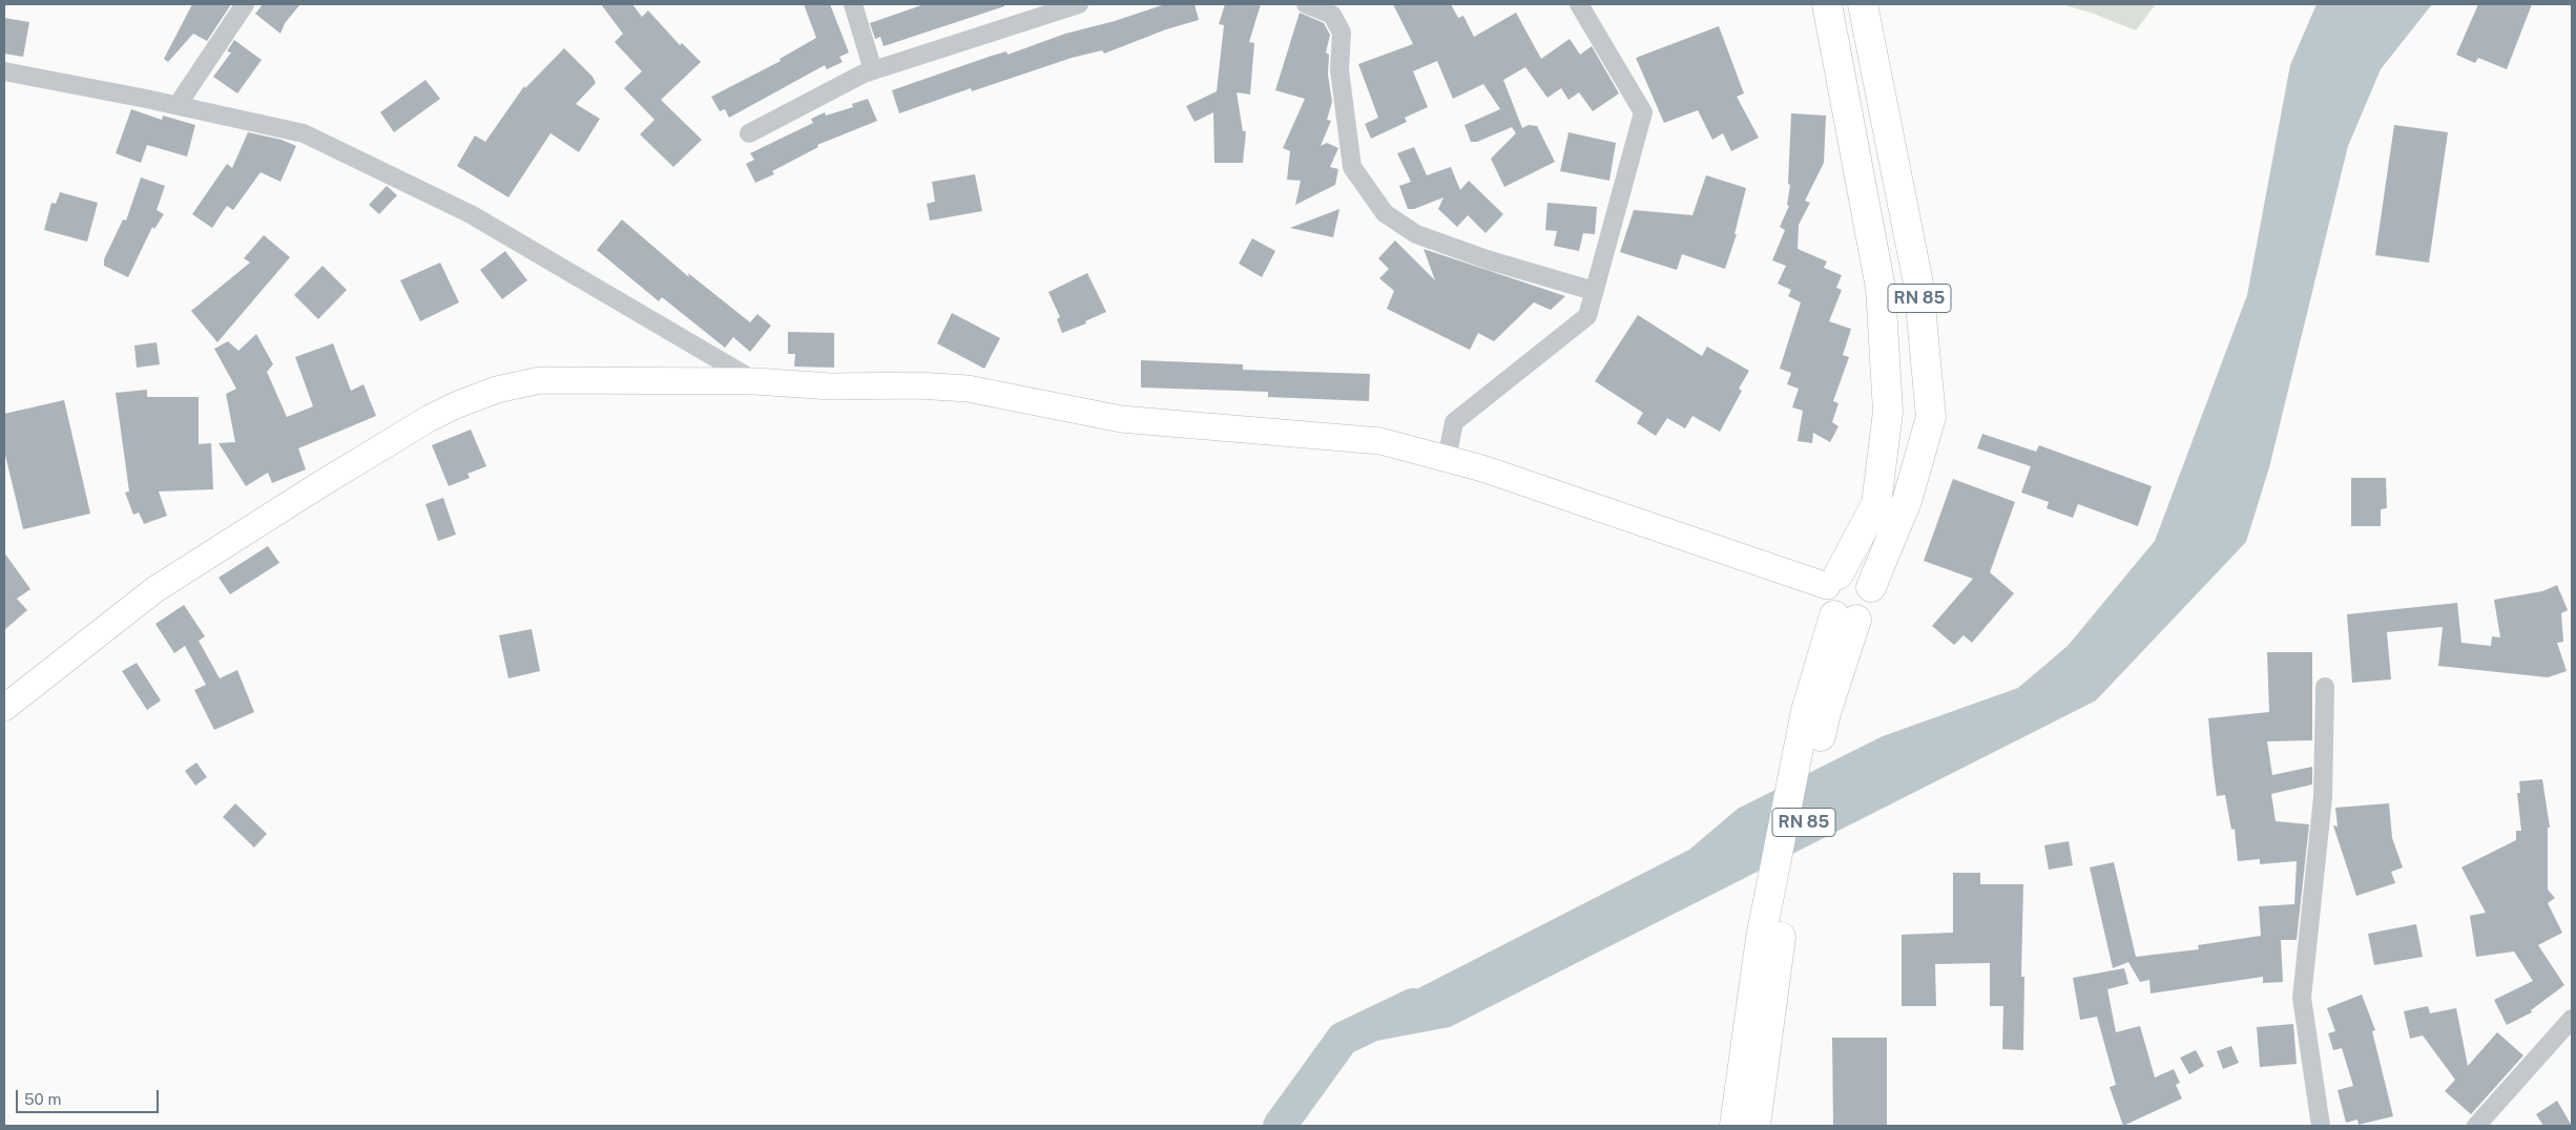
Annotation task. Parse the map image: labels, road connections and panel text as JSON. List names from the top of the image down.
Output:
{
  "streets": {
    "highway": ["RN 85"]
  },
  "scale_bar": "50 m"
}
